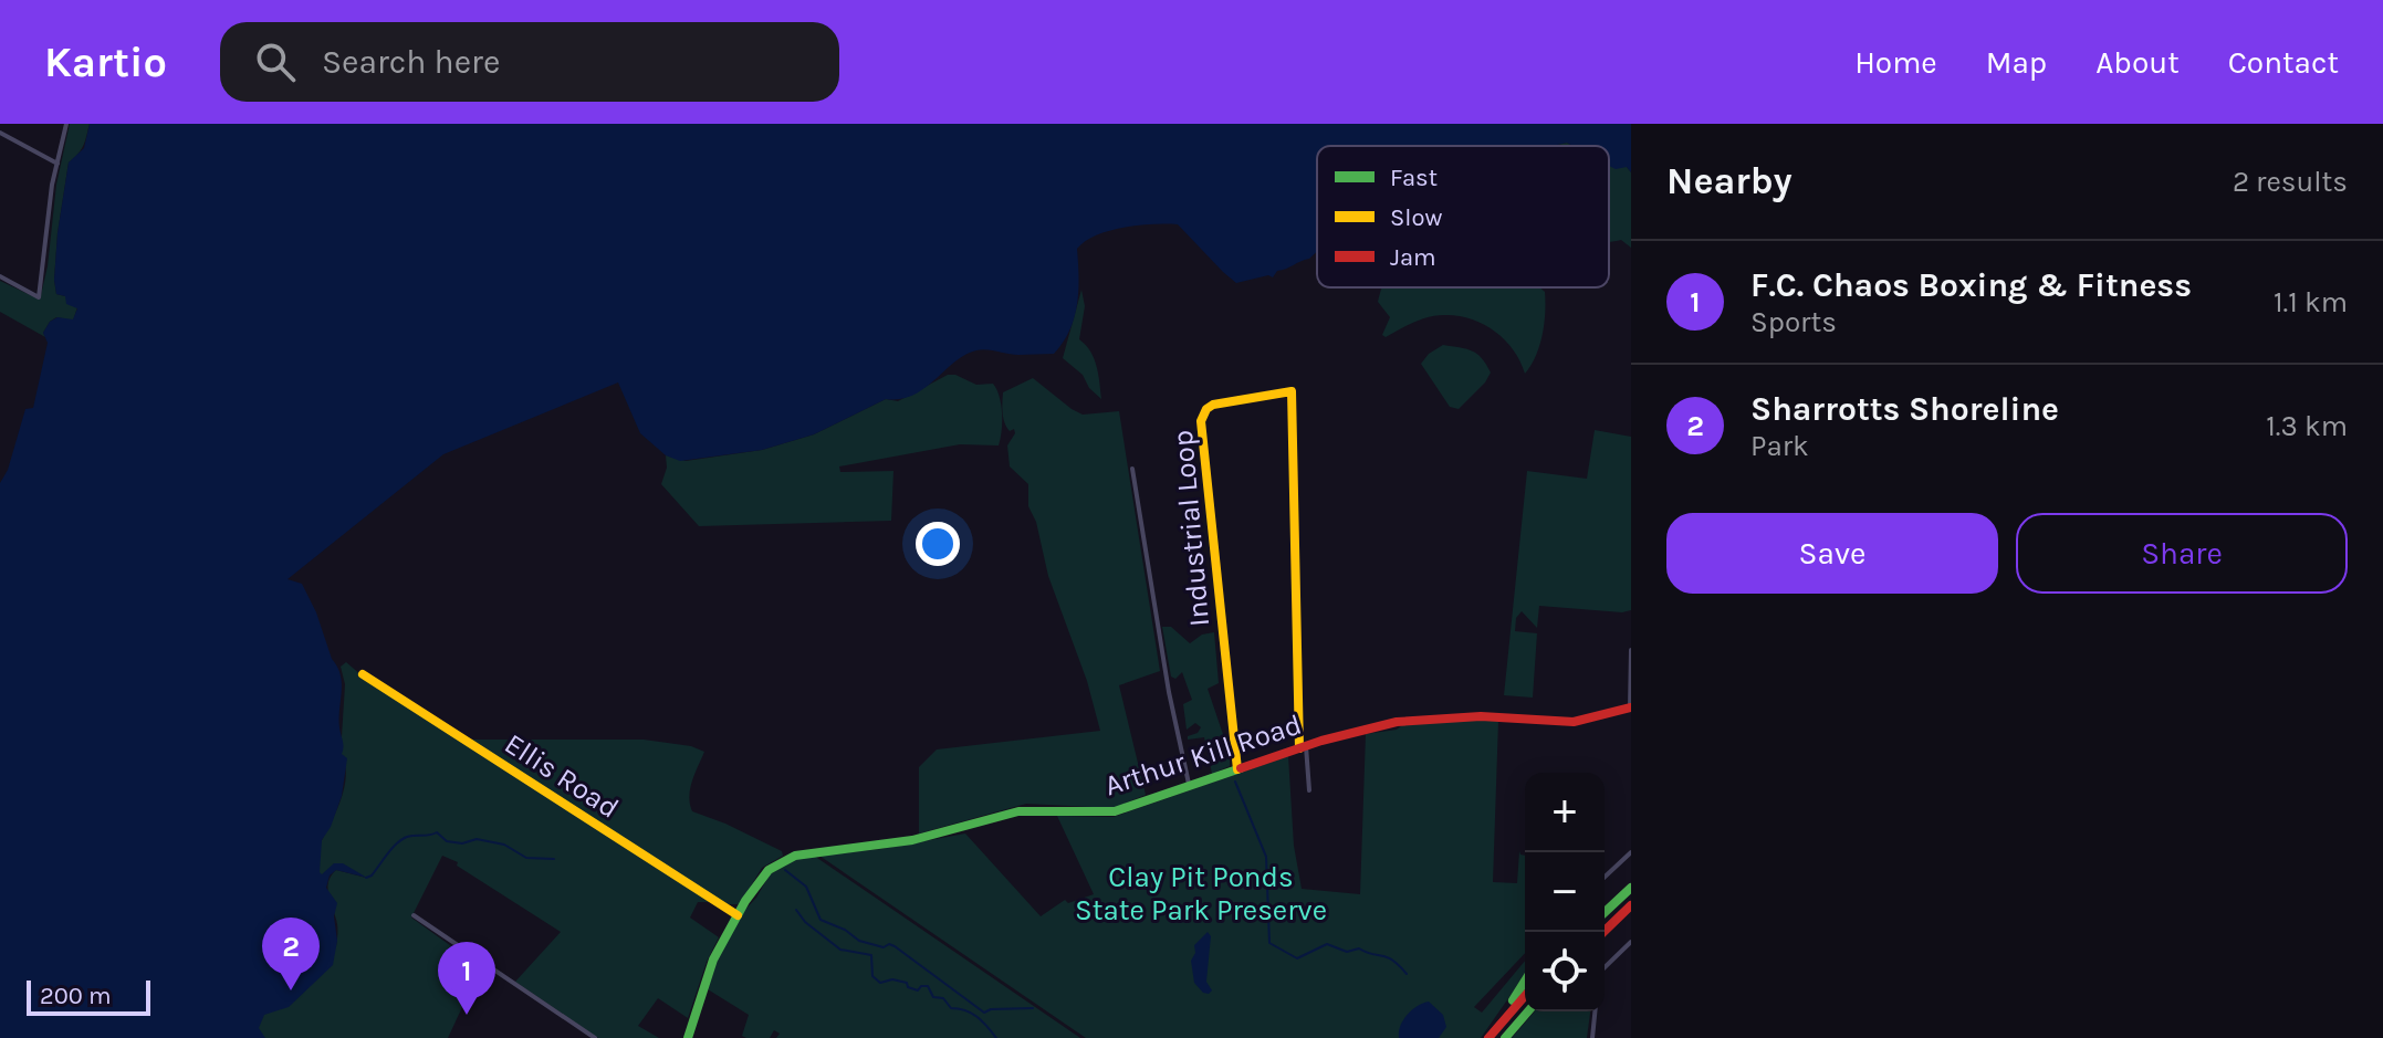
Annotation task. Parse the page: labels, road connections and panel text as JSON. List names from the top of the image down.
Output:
{
  "streets": {
    "main road": ["Industrial Loop", "Arthur Kill Road", "Ellis Road"]
  },
  "crossings": [
    ["Industrial Loop", "Arthur Kill Road"],
    ["Arthur Kill Road", "Ellis Road"]
  ],
  "parks": ["Clay Pit Ponds State Park Preserve"],
  "legend": ["Fast", "Slow", "Jam"],
  "scale_bar": "200 m",
  "page": {
    "header": "Kartio",
    "search": "Search here",
    "nav": [
      "Home",
      "Map",
      "About",
      "Contact"
    ],
    "heading": ["Nearby", "2 results"],
    "list": [
      {
        "mark": "1",
        "name": "F.C. Chaos Boxing & Fitness",
        "note": "Sports",
        "value": "1.1 km"
      },
      {
        "mark": "2",
        "name": "Sharrotts Shoreline",
        "note": "Park",
        "value": "1.3 km"
      }
    ],
    "buttons": ["Save", "Share"],
    "map_buttons": ["+", "−"],
    "pins": ["2", "1"],
    "scale": "200 m"
  }
}
